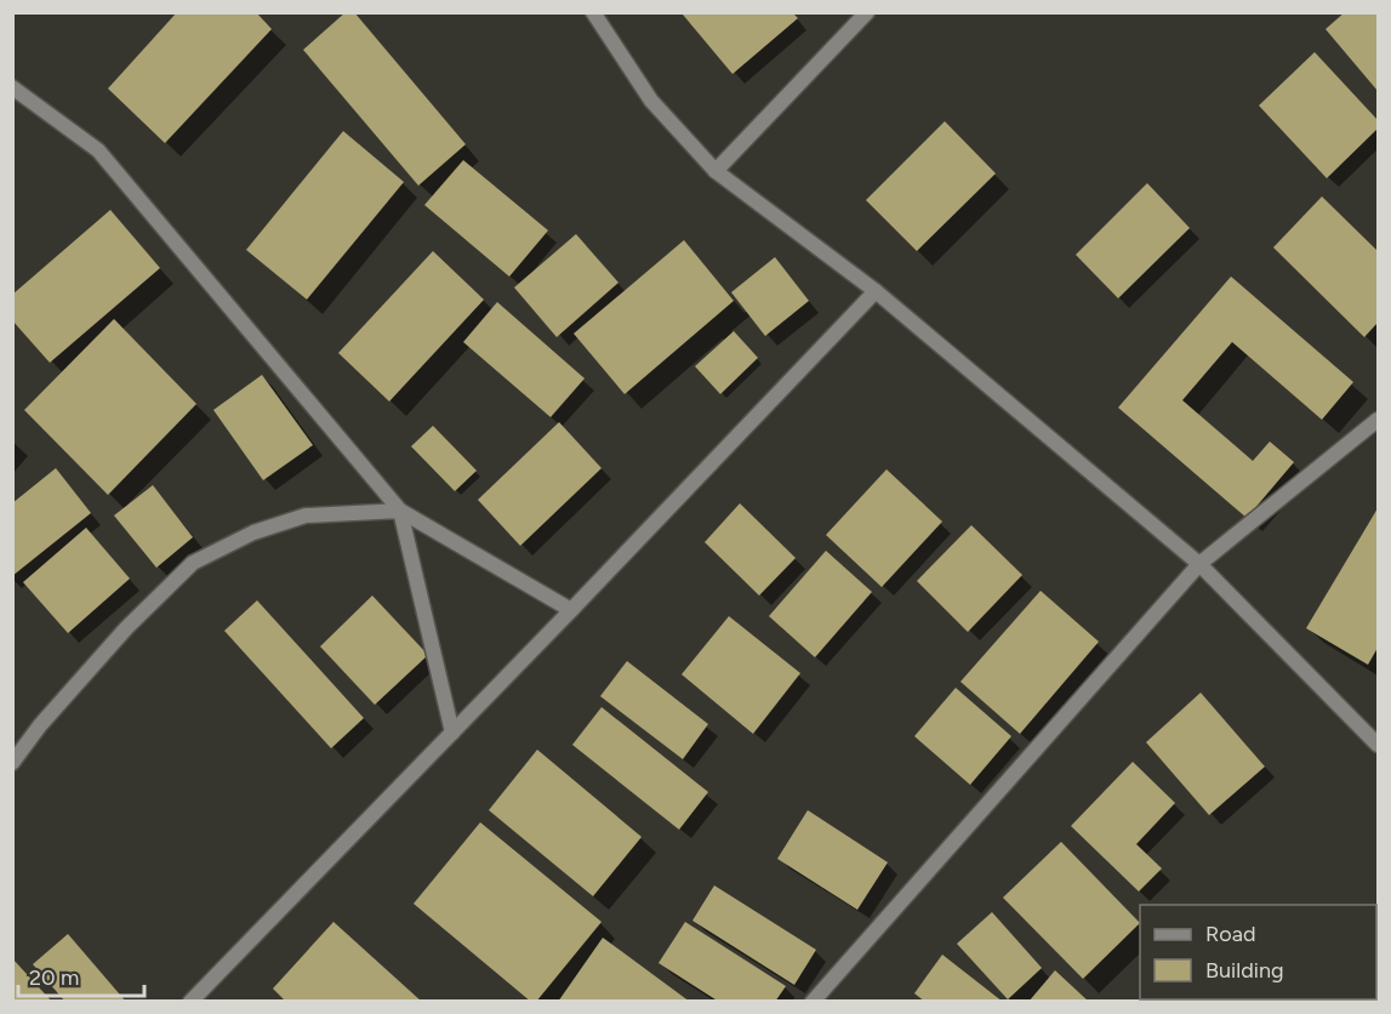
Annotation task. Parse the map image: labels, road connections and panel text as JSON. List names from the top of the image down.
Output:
{
  "legend": ["Road", "Building"],
  "scale_bar": "20 m"
}
